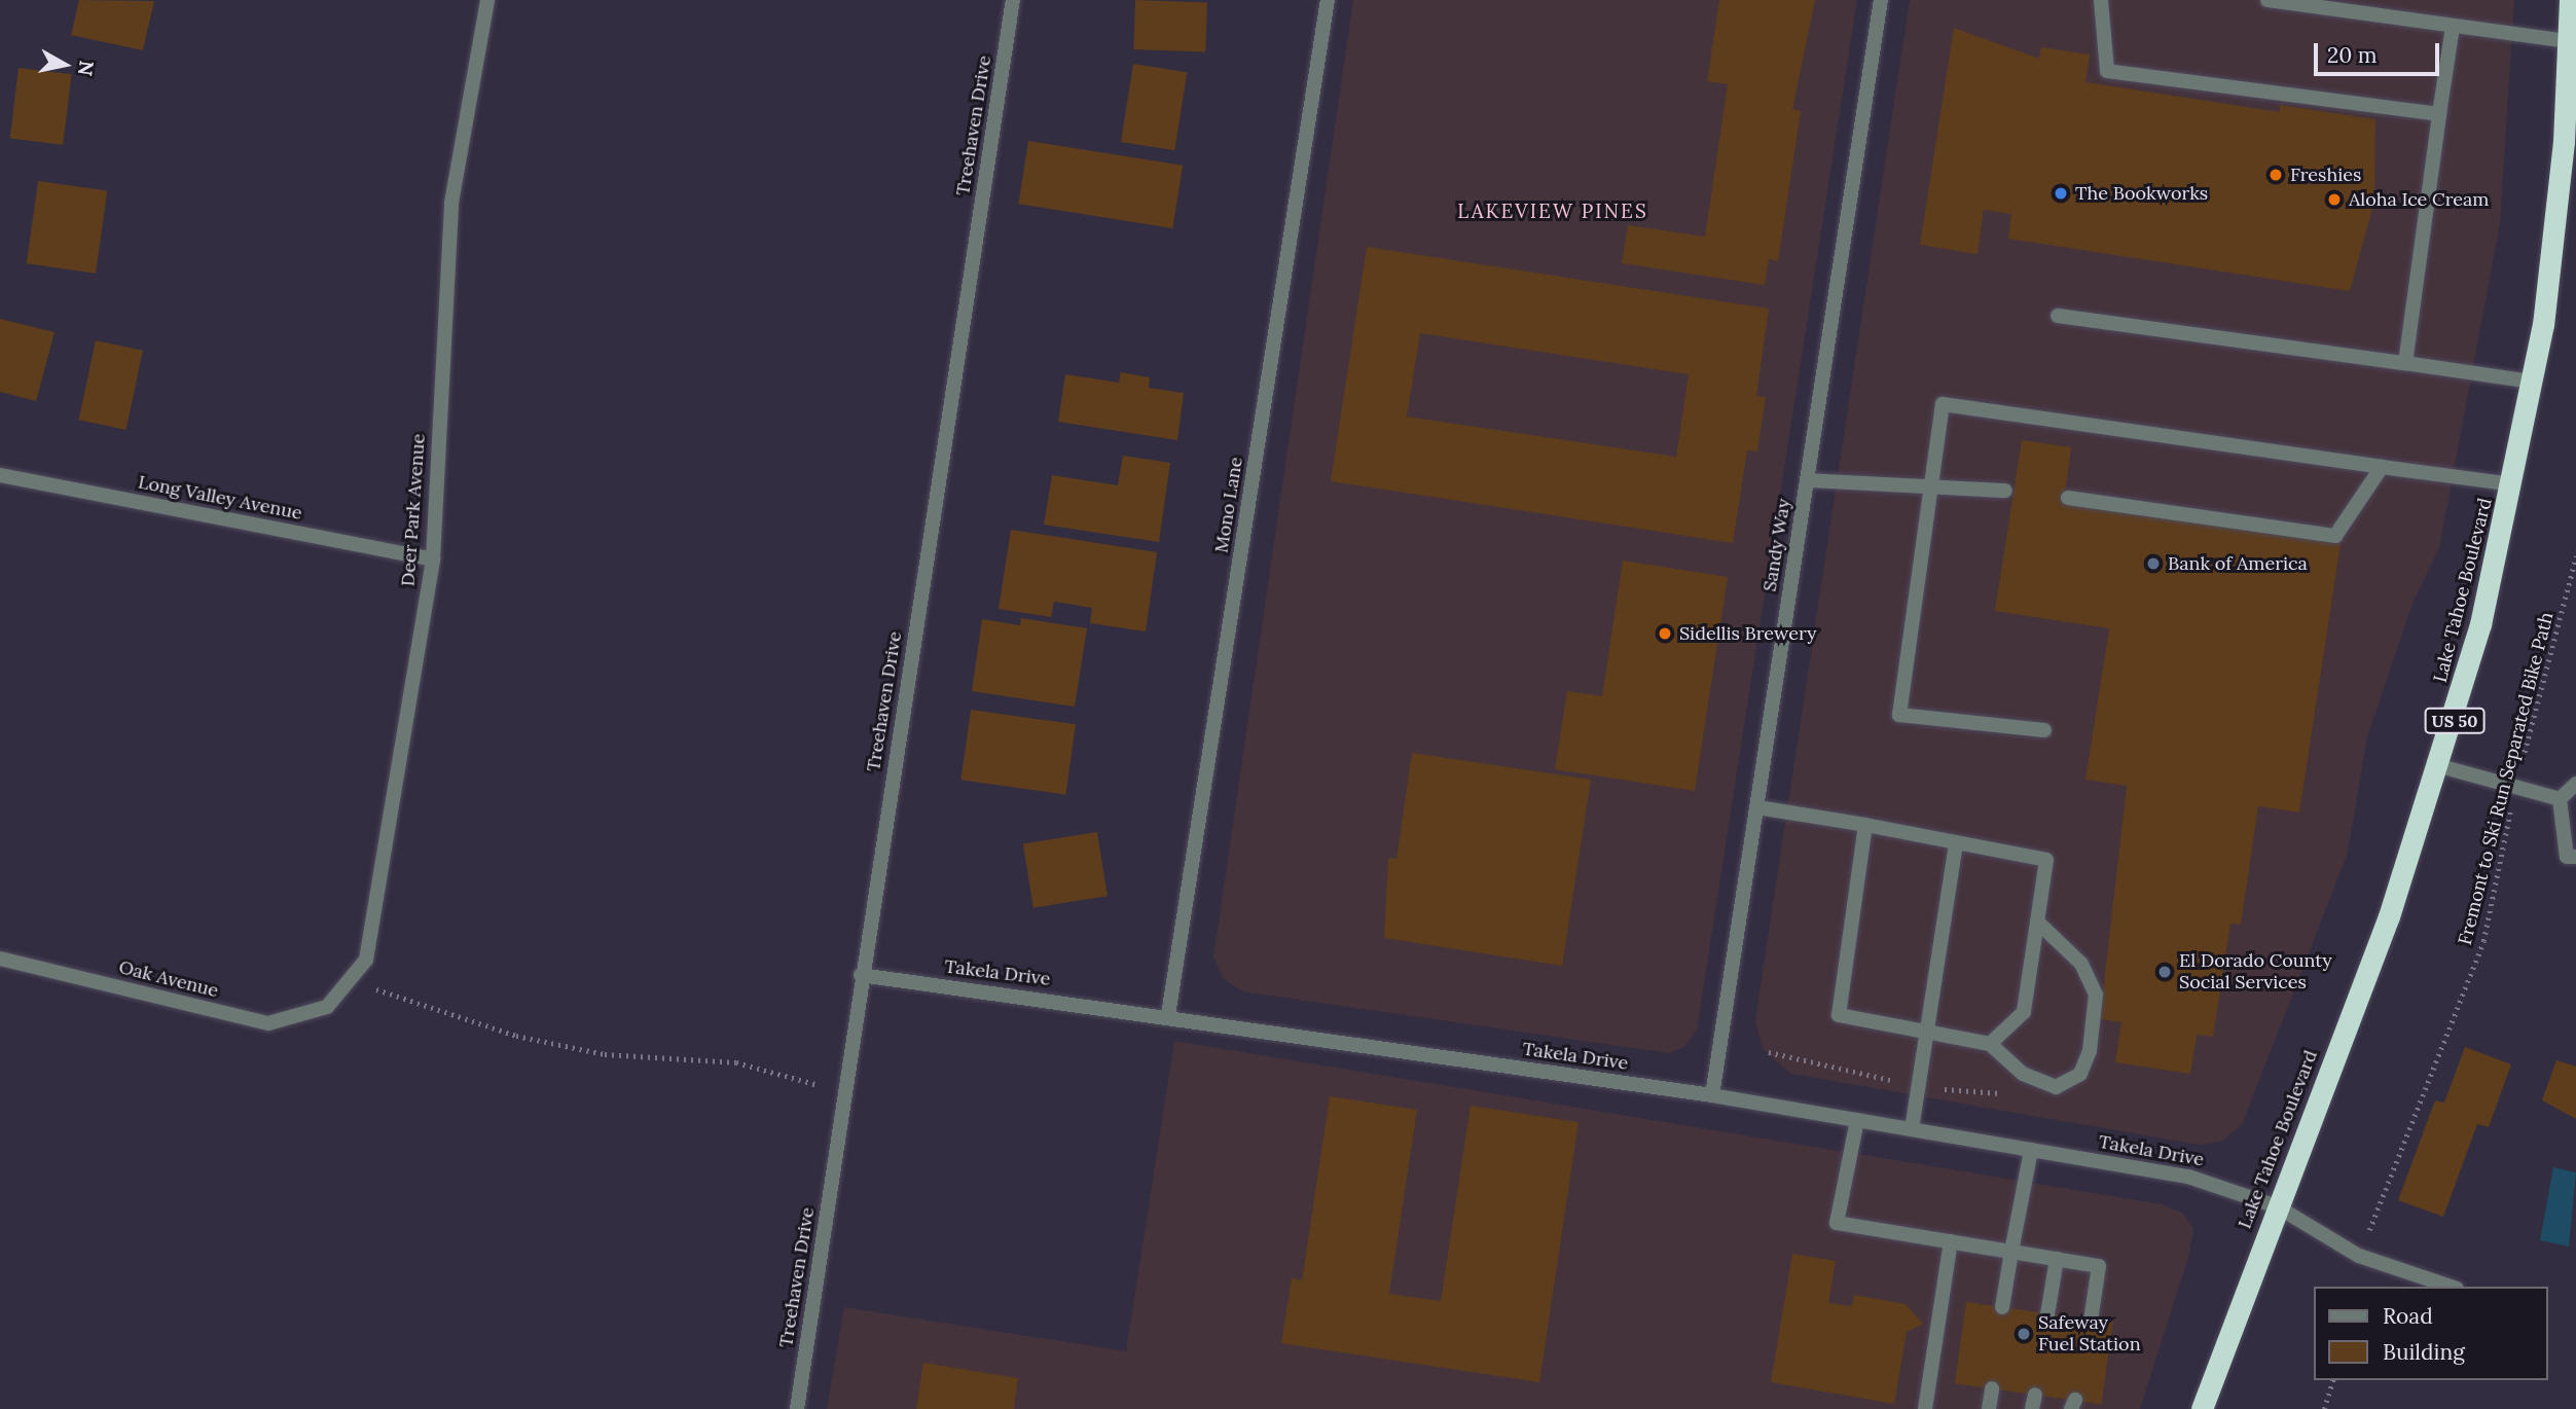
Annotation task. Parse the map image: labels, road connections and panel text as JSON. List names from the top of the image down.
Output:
{
  "streets": {
    "highway": ["Lake Tahoe Boulevard", "US 50"],
    "street": [
      "Treehaven Drive",
      "Long Valley Avenue",
      "Mono Lane",
      "Deer Park Avenue",
      "Sandy Way",
      "Takela Drive",
      "Oak Avenue"
    ],
    "path": ["Fremont to Ski Run Separated Bike Path"]
  },
  "crossings": [
    ["Treehaven Drive", "Takela Drive"],
    ["Long Valley Avenue", "Deer Park Avenue"],
    ["Mono Lane", "Takela Drive"],
    ["Deer Park Avenue", "Oak Avenue"],
    ["Sandy Way", "Takela Drive"],
    ["Lake Tahoe Boulevard", "Takela Drive"],
    ["Fremont to Ski Run Separated Bike Path", "Takela Drive"]
  ],
  "districts": ["LAKEVIEW PINES"],
  "places": [
    "Freshies",
    "The Bookworks",
    "Aloha Ice Cream",
    "Bank of America",
    "Sidellis Brewery",
    "El Dorado County Social Services",
    "Safeway Fuel Station"
  ],
  "legend": ["Road", "Building"],
  "scale_bar": "20 m",
  "north": "right"
}
